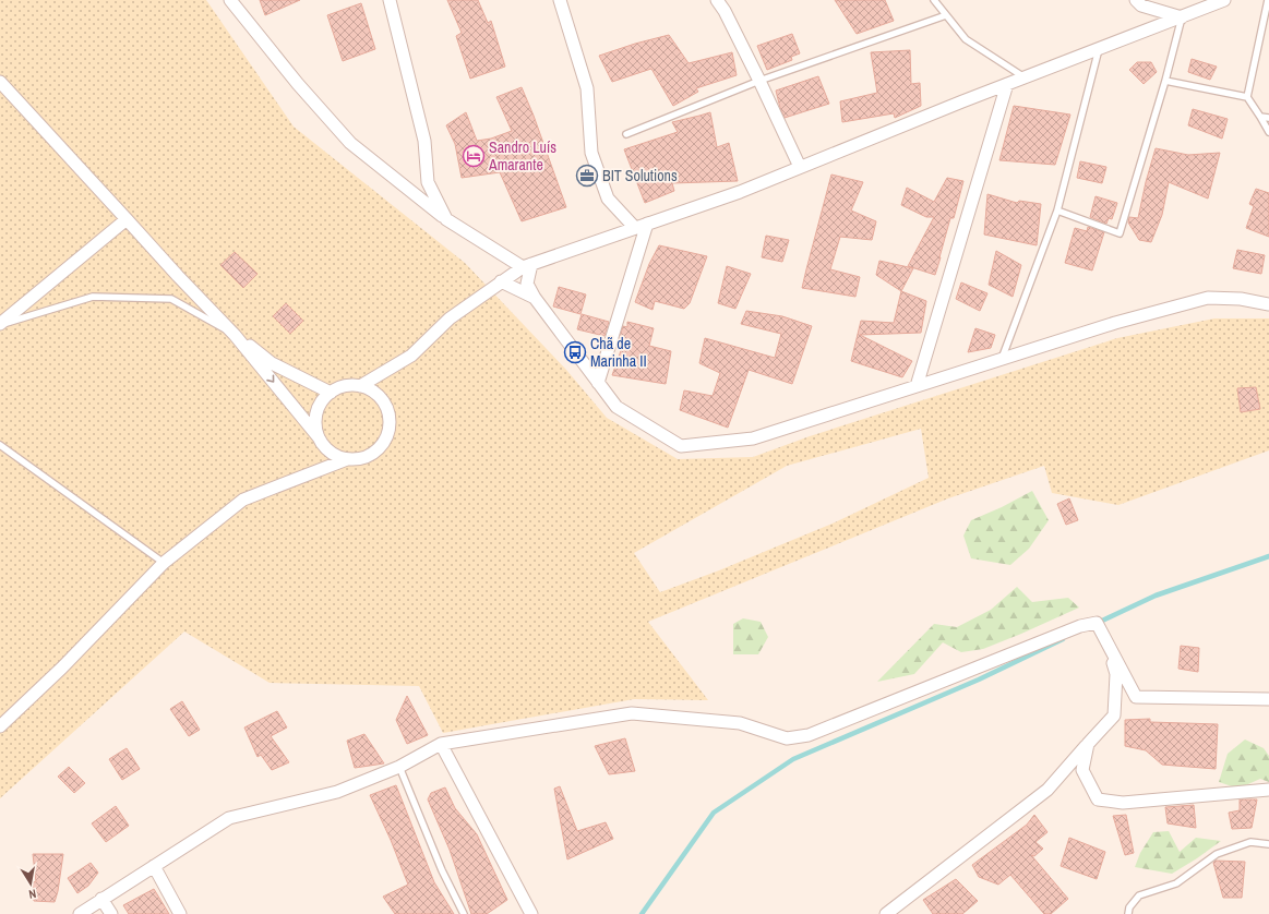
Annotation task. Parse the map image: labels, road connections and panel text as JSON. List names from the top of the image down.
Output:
{
  "places": {
    "hotel": ["Sandro Luís Amarante"],
    "office": ["BIT Solutions"],
    "bus stop": ["Chã de Marinha II"]
  },
  "north": "bottom"
}
